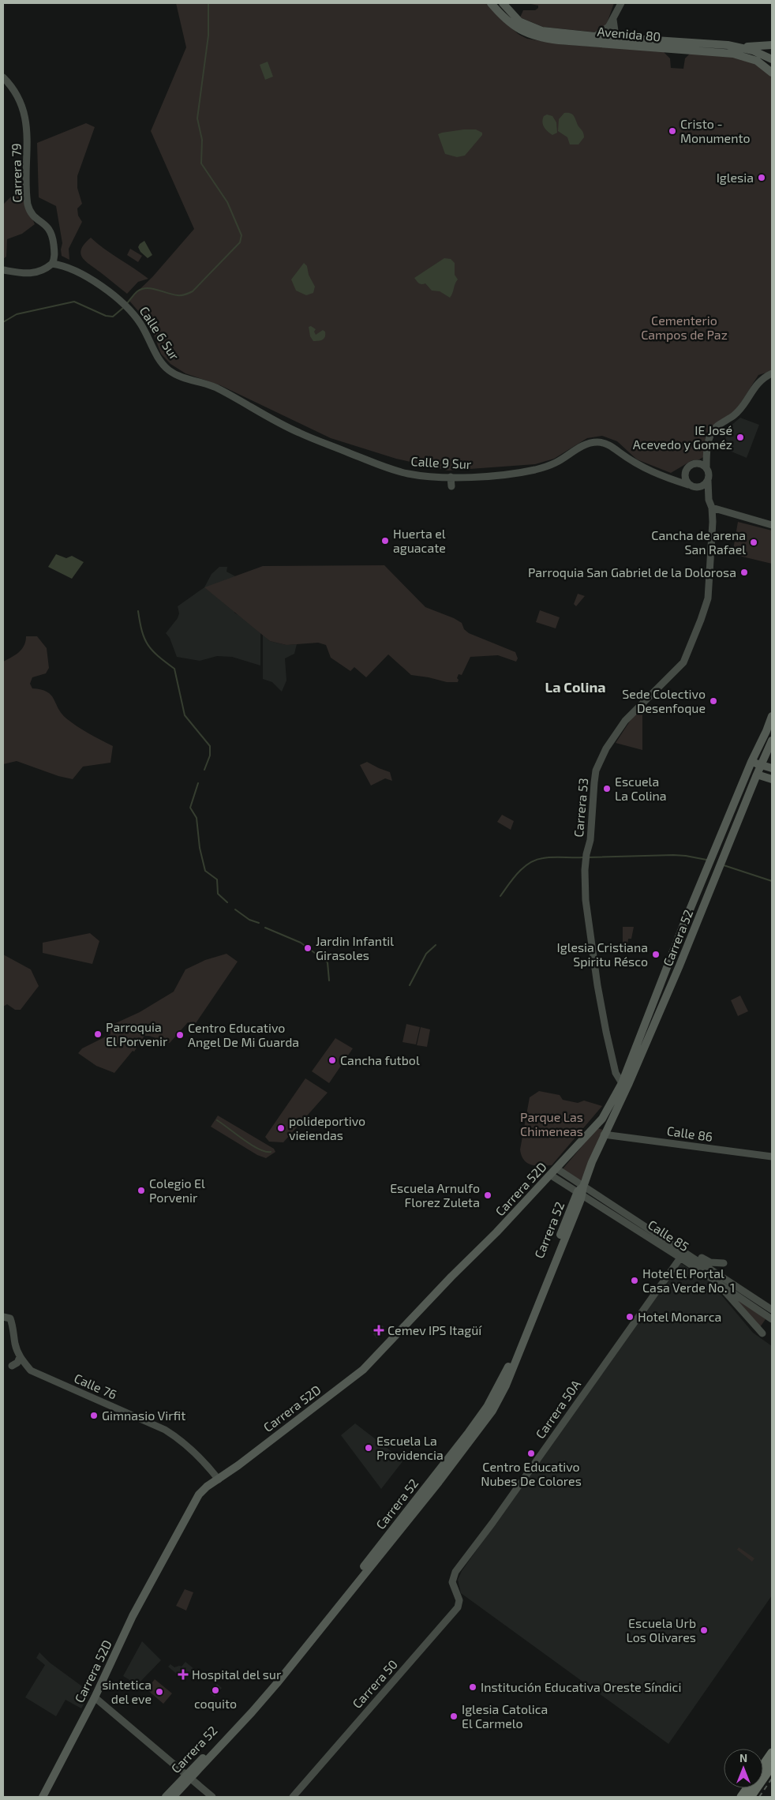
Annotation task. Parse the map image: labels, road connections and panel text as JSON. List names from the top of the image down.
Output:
{
  "streets": {
    "main road": ["Avenida 80", "Carrera 52", "Carrera 52D"],
    "street": [
      "Carrera 79",
      "Calle 6 Sur",
      "Calle 9 Sur",
      "Carrera 53",
      "Calle 86",
      "Calle 85",
      "Calle 76",
      "Carrera 50A",
      "Carrera 50"
    ]
  },
  "crossings": [
    ["Carrera 79", "Calle 6 Sur"],
    ["Calle 6 Sur", "Calle 9 Sur"],
    ["Calle 9 Sur", "Carrera 53"],
    ["Carrera 53", "Carrera 52"],
    ["Carrera 53", "Carrera 52D"],
    ["Carrera 52", "Calle 86"],
    ["Carrera 52", "Carrera 52D"],
    ["Carrera 52", "Calle 85"],
    ["Carrera 52D", "Calle 85"],
    ["Carrera 52D", "Calle 76"],
    ["Calle 85", "Carrera 50A"],
    ["Carrera 50A", "Carrera 50"]
  ],
  "districts": ["La Colina"],
  "parks": ["Cementerio Campos de Paz", "Parque Las Chimeneas"],
  "places": {
    "other": [
      "Cristo - Monumento",
      "Iglesia",
      "IE José Acevedo y Goméz",
      "Huerta el aguacate",
      "Cancha de arena San Rafael",
      "Parroquia San Gabriel de la Dolorosa",
      "Sede Colectivo Desenfoque",
      "Escuela La Colina",
      "Jardin Infantil Girasoles",
      "Iglesia Cristiana Spiritu Résco",
      "Parroquia El Porvenir",
      "Centro Educativo Angel De Mi Guarda",
      "Cancha futbol",
      "polideportivo vieiendas",
      "Colegio El Porvenir",
      "Escuela Arnulfo Florez Zuleta",
      "Hotel El Portal Casa Verde No. 1",
      "Hotel Monarca",
      "Gimnasio Virfit",
      "Escuela La Providencia",
      "Centro Educativo Nubes De Colores",
      "Escuela Urb Los Olivares",
      "Institución Educativa Oreste Síndici",
      "coquito",
      "sintetica del eve",
      "Iglesia Catolica El Carmelo"
    ],
    "health": ["Cemev IPS Itagüí", "Hospital del sur"]
  },
  "north": "top"
}
